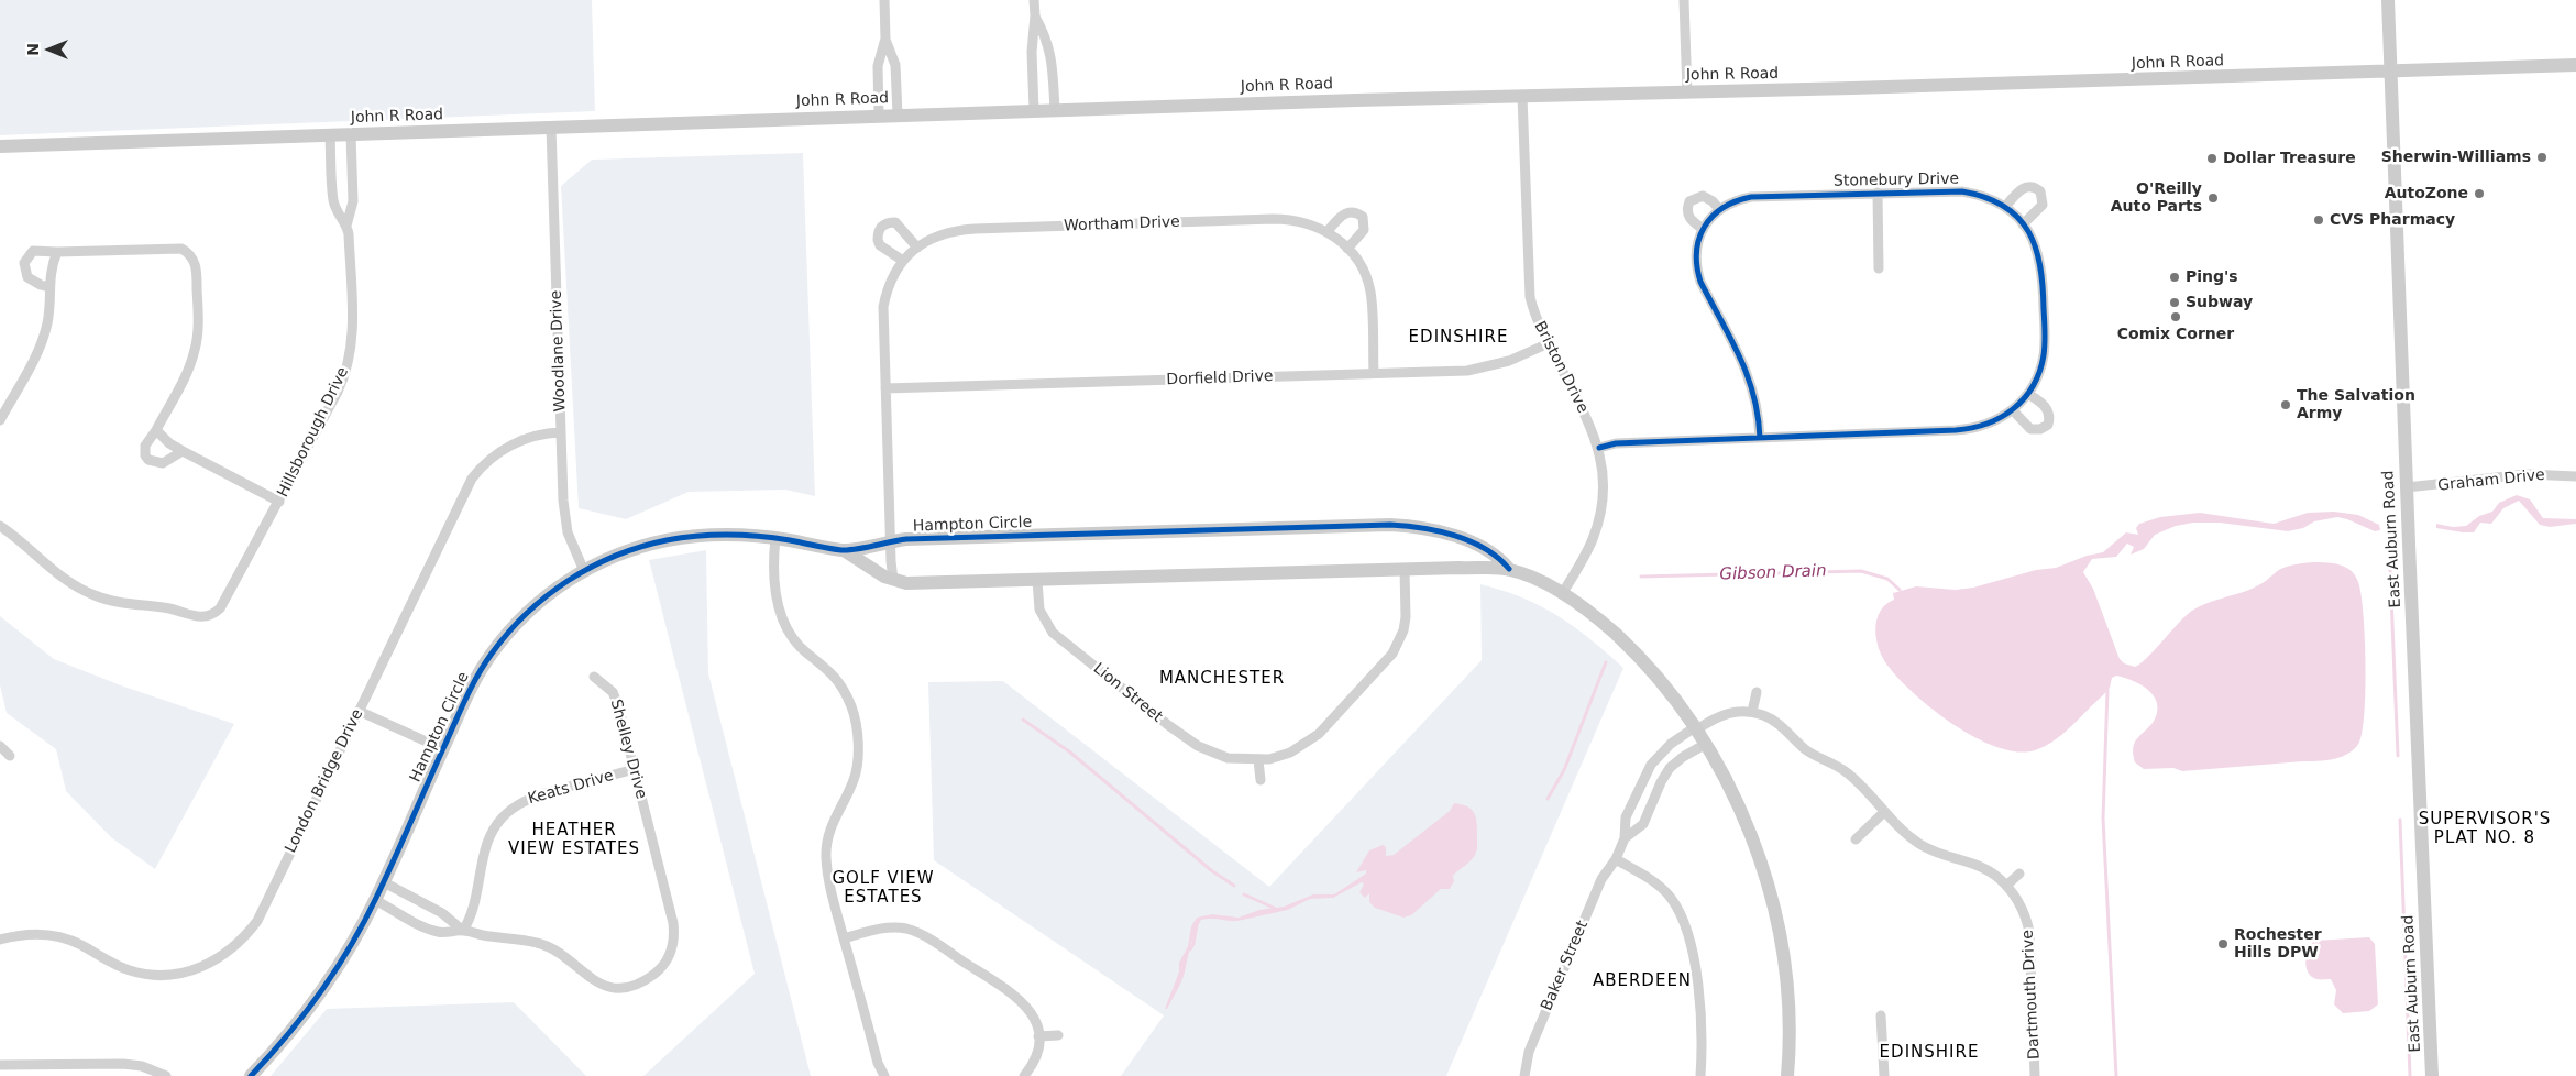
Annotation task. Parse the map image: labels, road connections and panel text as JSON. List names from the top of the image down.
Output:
{
  "streets": {
    "main road": ["John R Road", "Hampton Circle", "East Auburn Road"],
    "street": [
      "Stonebury Drive",
      "Wortham Drive",
      "Woodlane Drive",
      "Briston Drive",
      "Dorfield Drive",
      "Hillsborough Drive",
      "Graham Drive",
      "Lion Street",
      "Shelley Drive",
      "London Bridge Drive",
      "Keats Drive",
      "Baker Street",
      "Dartmouth Drive"
    ]
  },
  "crossings": [
    ["John R Road", "Woodlane Drive"],
    ["John R Road", "Briston Drive"],
    ["John R Road", "Hillsborough Drive"],
    ["John R Road", "East Auburn Road"],
    ["Stonebury Drive", "Briston Drive"],
    ["Wortham Drive", "Dorfield Drive"],
    ["Wortham Drive", "Hampton Circle"],
    ["Woodlane Drive", "Hampton Circle"],
    ["Woodlane Drive", "London Bridge Drive"],
    ["Briston Drive", "Dorfield Drive"],
    ["Briston Drive", "Hampton Circle"],
    ["Graham Drive", "East Auburn Road"],
    ["Hampton Circle", "Lion Street"],
    ["Hampton Circle", "Shelley Drive"],
    ["Hampton Circle", "Baker Street"],
    ["Hampton Circle", "Dartmouth Drive"],
    ["Shelley Drive", "Keats Drive"],
    ["Baker Street", "Dartmouth Drive"]
  ],
  "districts": [
    "EDINSHIRE",
    "MANCHESTER",
    "SUPERVISOR'S PLAT NO. 8",
    "HEATHER VIEW ESTATES",
    "GOLF VIEW ESTATES",
    "ABERDEEN",
    "EDINSHIRE"
  ],
  "water": ["Gibson Drain"],
  "places": [
    "Sherwin-Williams",
    "Dollar Treasure",
    "AutoZone",
    "O'Reilly Auto Parts",
    "CVS Pharmacy",
    "Ping's",
    "Subway",
    "Comix Corner",
    "The Salvation Army",
    "Rochester Hills DPW"
  ],
  "north": "left"
}
